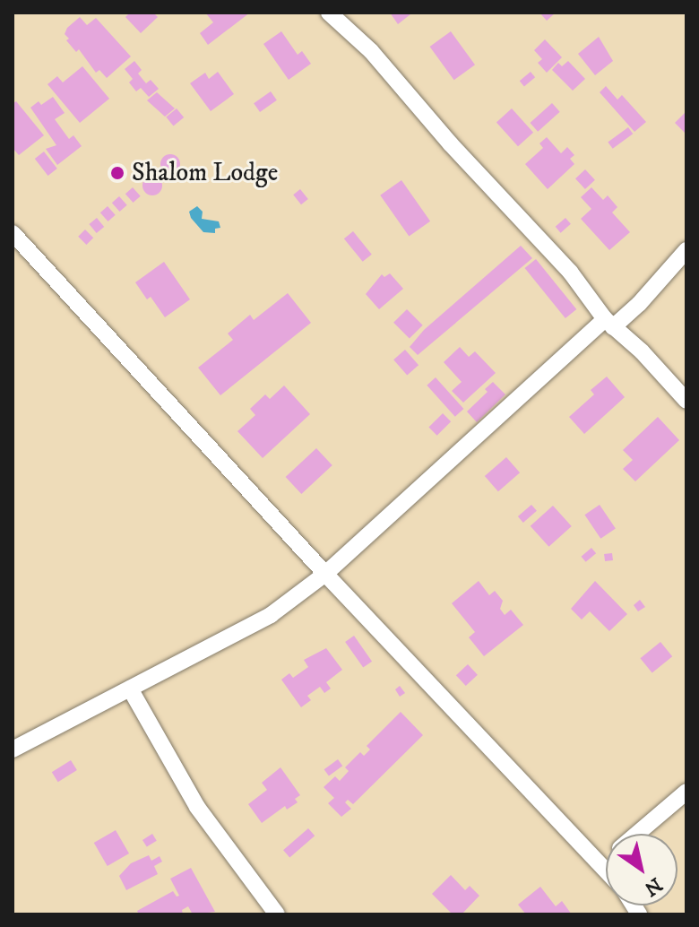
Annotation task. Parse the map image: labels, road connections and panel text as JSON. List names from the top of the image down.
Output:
{
  "places": ["Shalom Lodge"],
  "north": "bottom right"
}
